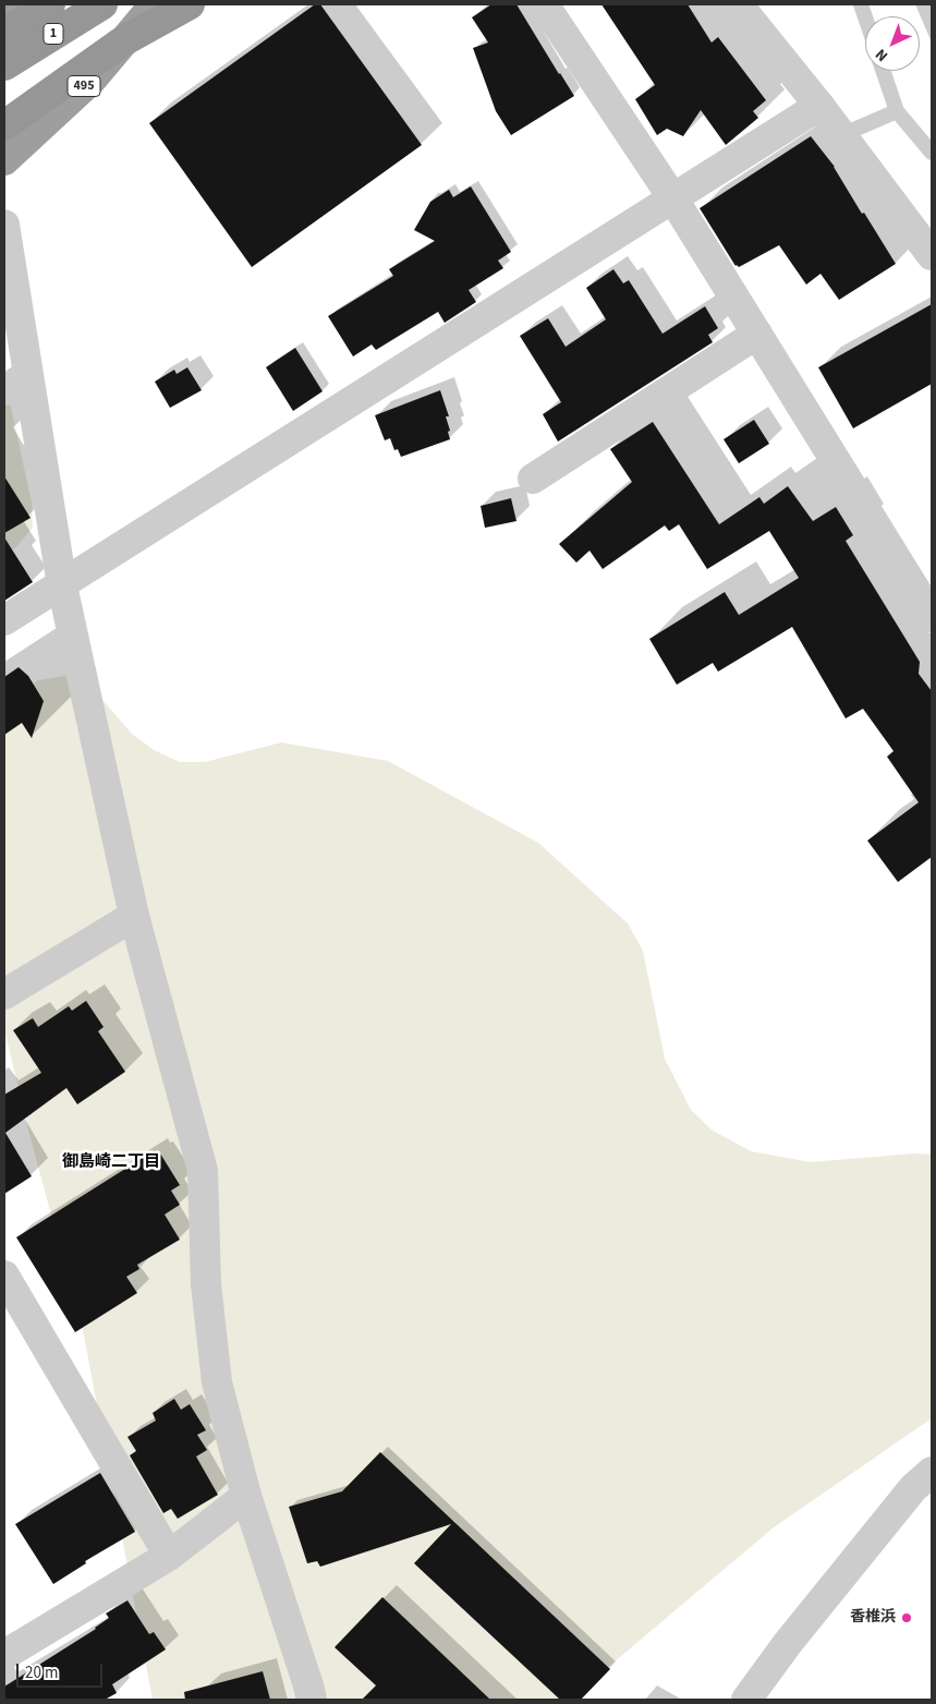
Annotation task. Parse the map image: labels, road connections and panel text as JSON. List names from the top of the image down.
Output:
{
  "streets": {
    "highway": ["1", "495"]
  },
  "districts": ["御島崎二丁目"],
  "places": ["香椎浜"],
  "scale_bar": "20 m",
  "north": "bottom left"
}
